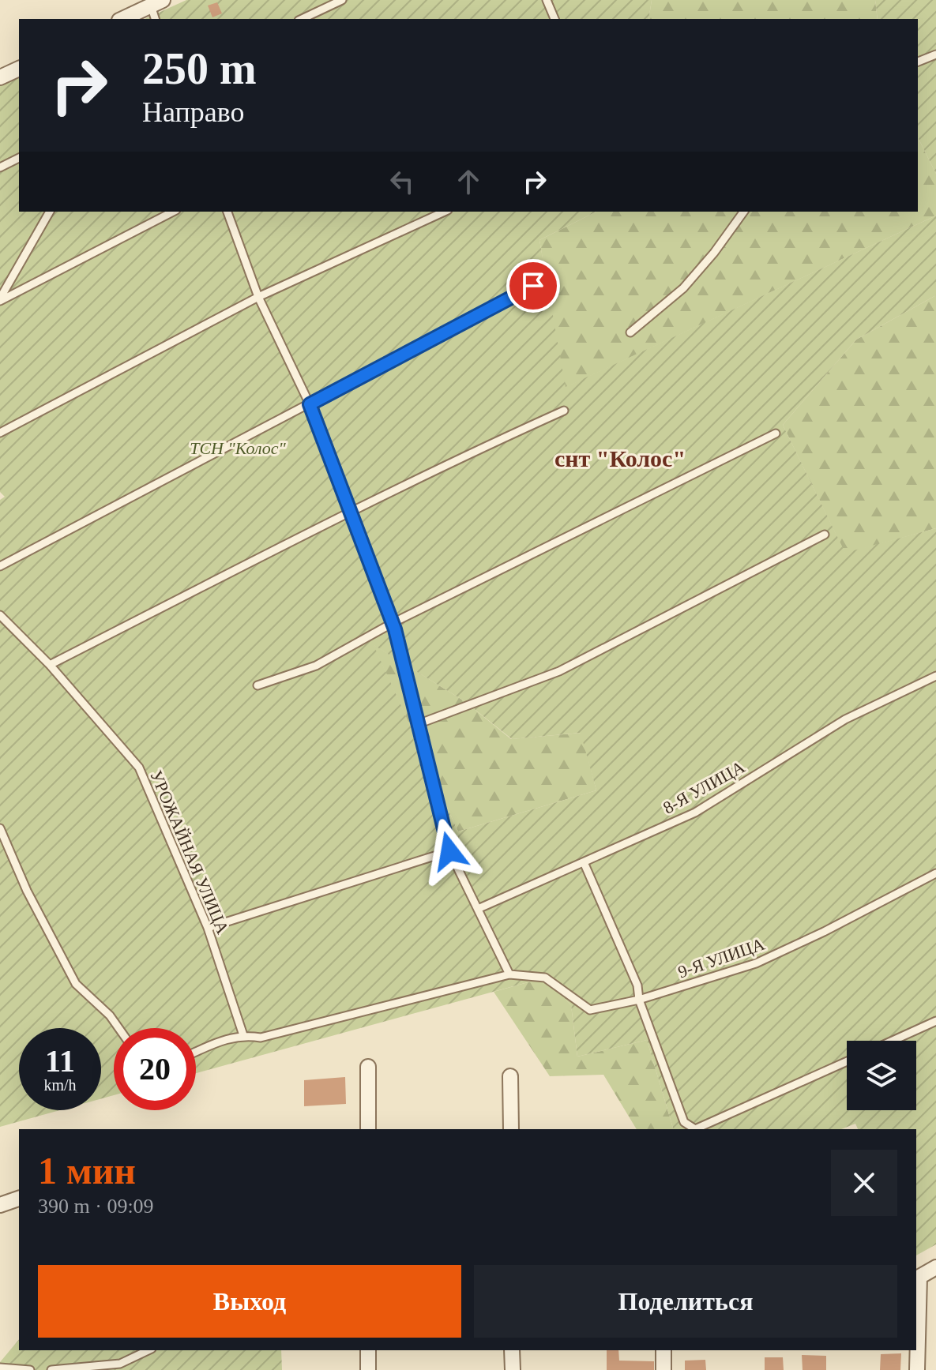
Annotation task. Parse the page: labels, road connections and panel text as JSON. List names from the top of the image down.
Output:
{
  "streets": {
    "lane": ["8-Я УЛИЦА", "УРОЖАЙНАЯ УЛИЦА", "9-Я УЛИЦА"]
  },
  "crossings": [
    ["УРОЖАЙНАЯ УЛИЦА", "9-Я УЛИЦА"]
  ],
  "districts": ["снт \"Колос\""],
  "parks": ["ТСН \"Колос\""],
  "page": {
    "turn": ["250 m", "Направо"],
    "speed": "11 km/h",
    "limit": "20",
    "heading": ["1 мин", "390 m · 09:09"],
    "buttons": ["Выход", "Поделиться"]
  }
}
